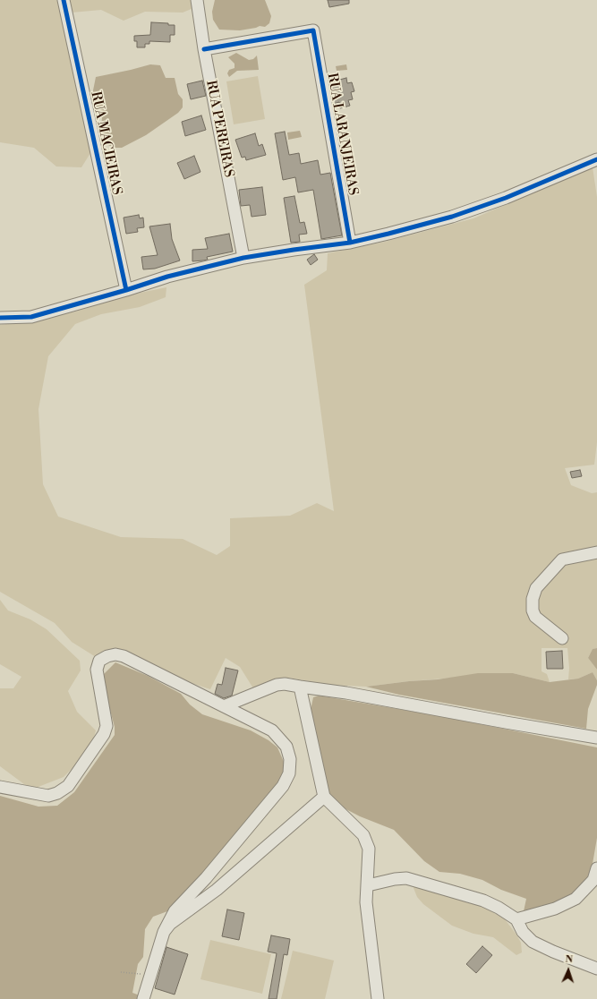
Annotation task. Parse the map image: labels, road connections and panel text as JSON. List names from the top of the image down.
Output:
{
  "streets": {
    "street": ["RUA PEREIRAS", "RUA LARANJEIRAS", "RUA MACIEIRAS"]
  },
  "crossings": [
    ["RUA PEREIRAS", "RUA LARANJEIRAS"]
  ],
  "north": "top"
}
